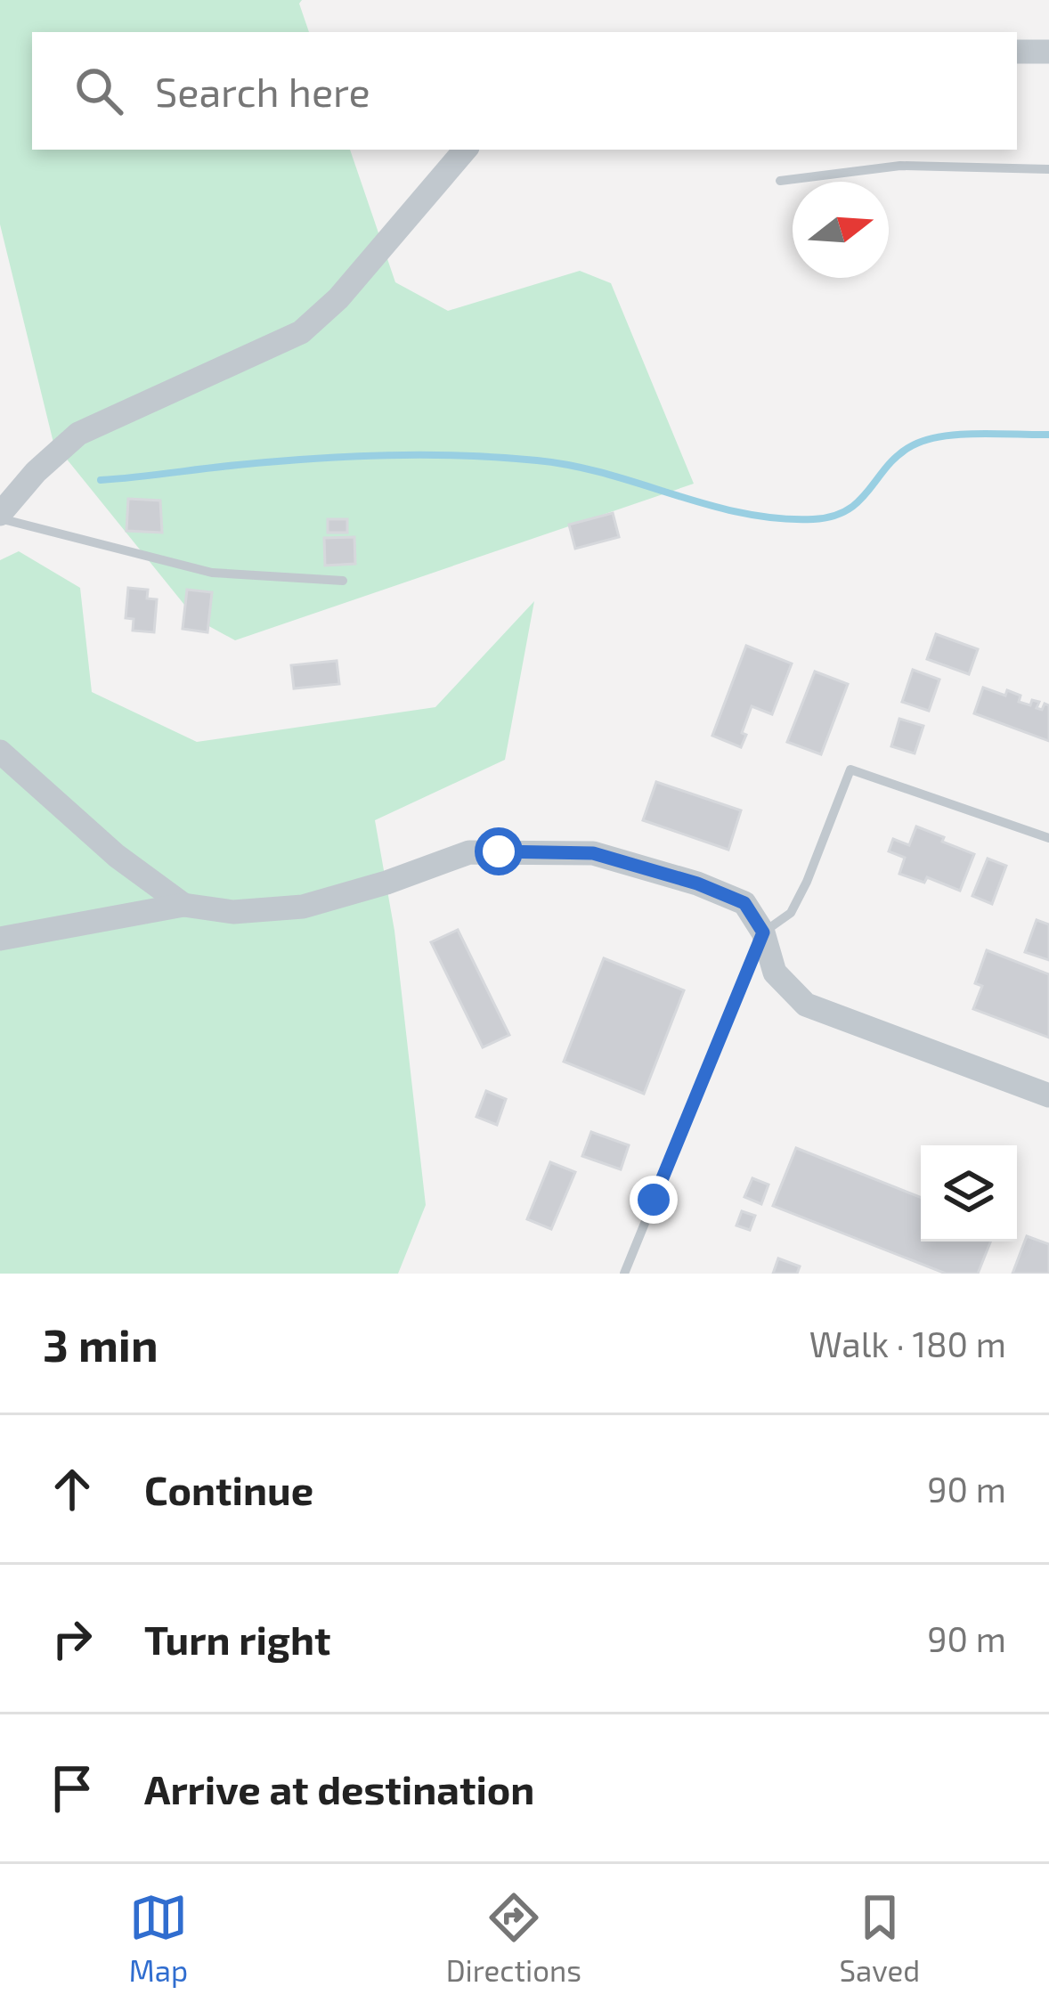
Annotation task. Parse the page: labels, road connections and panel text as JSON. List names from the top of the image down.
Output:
{
  "north": "right",
  "page": {
    "search": "Search here",
    "heading": ["3 min", "Walk · 180 m"],
    "list": [
      ["Continue", "90 m"],
      ["Turn right", "90 m"],
      "Arrive at destination"
    ],
    "nav": ["Map", "Directions", "Saved"]
  }
}
